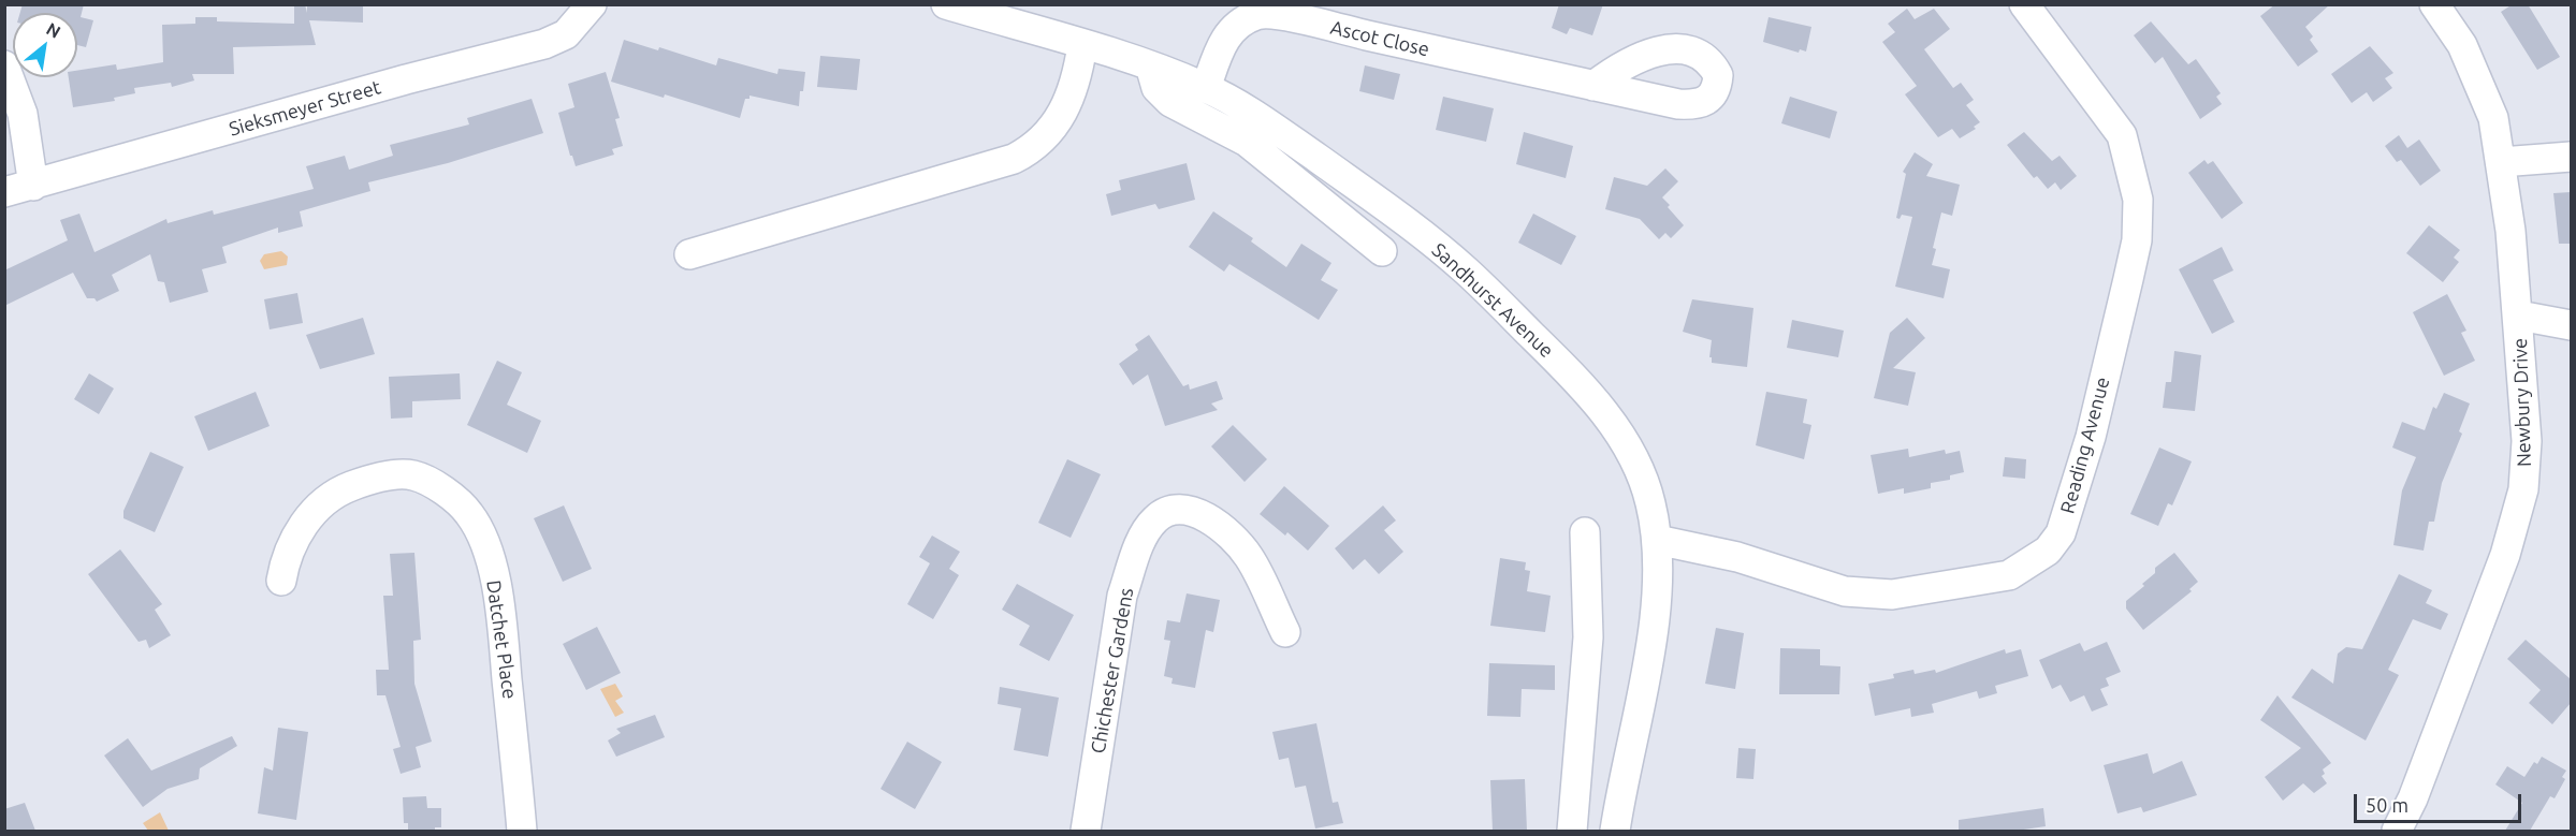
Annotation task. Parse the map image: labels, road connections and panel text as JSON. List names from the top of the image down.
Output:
{
  "streets": {
    "street": [
      "Ascot Close",
      "Sieksmeyer Street",
      "Sandhurst Avenue",
      "Newbury Drive",
      "Reading Avenue",
      "Datchet Place",
      "Chichester Gardens"
    ]
  },
  "crossings": [
    ["Ascot Close", "Sandhurst Avenue"],
    ["Sandhurst Avenue", "Reading Avenue"]
  ],
  "scale_bar": "50 m",
  "north": "top right"
}
